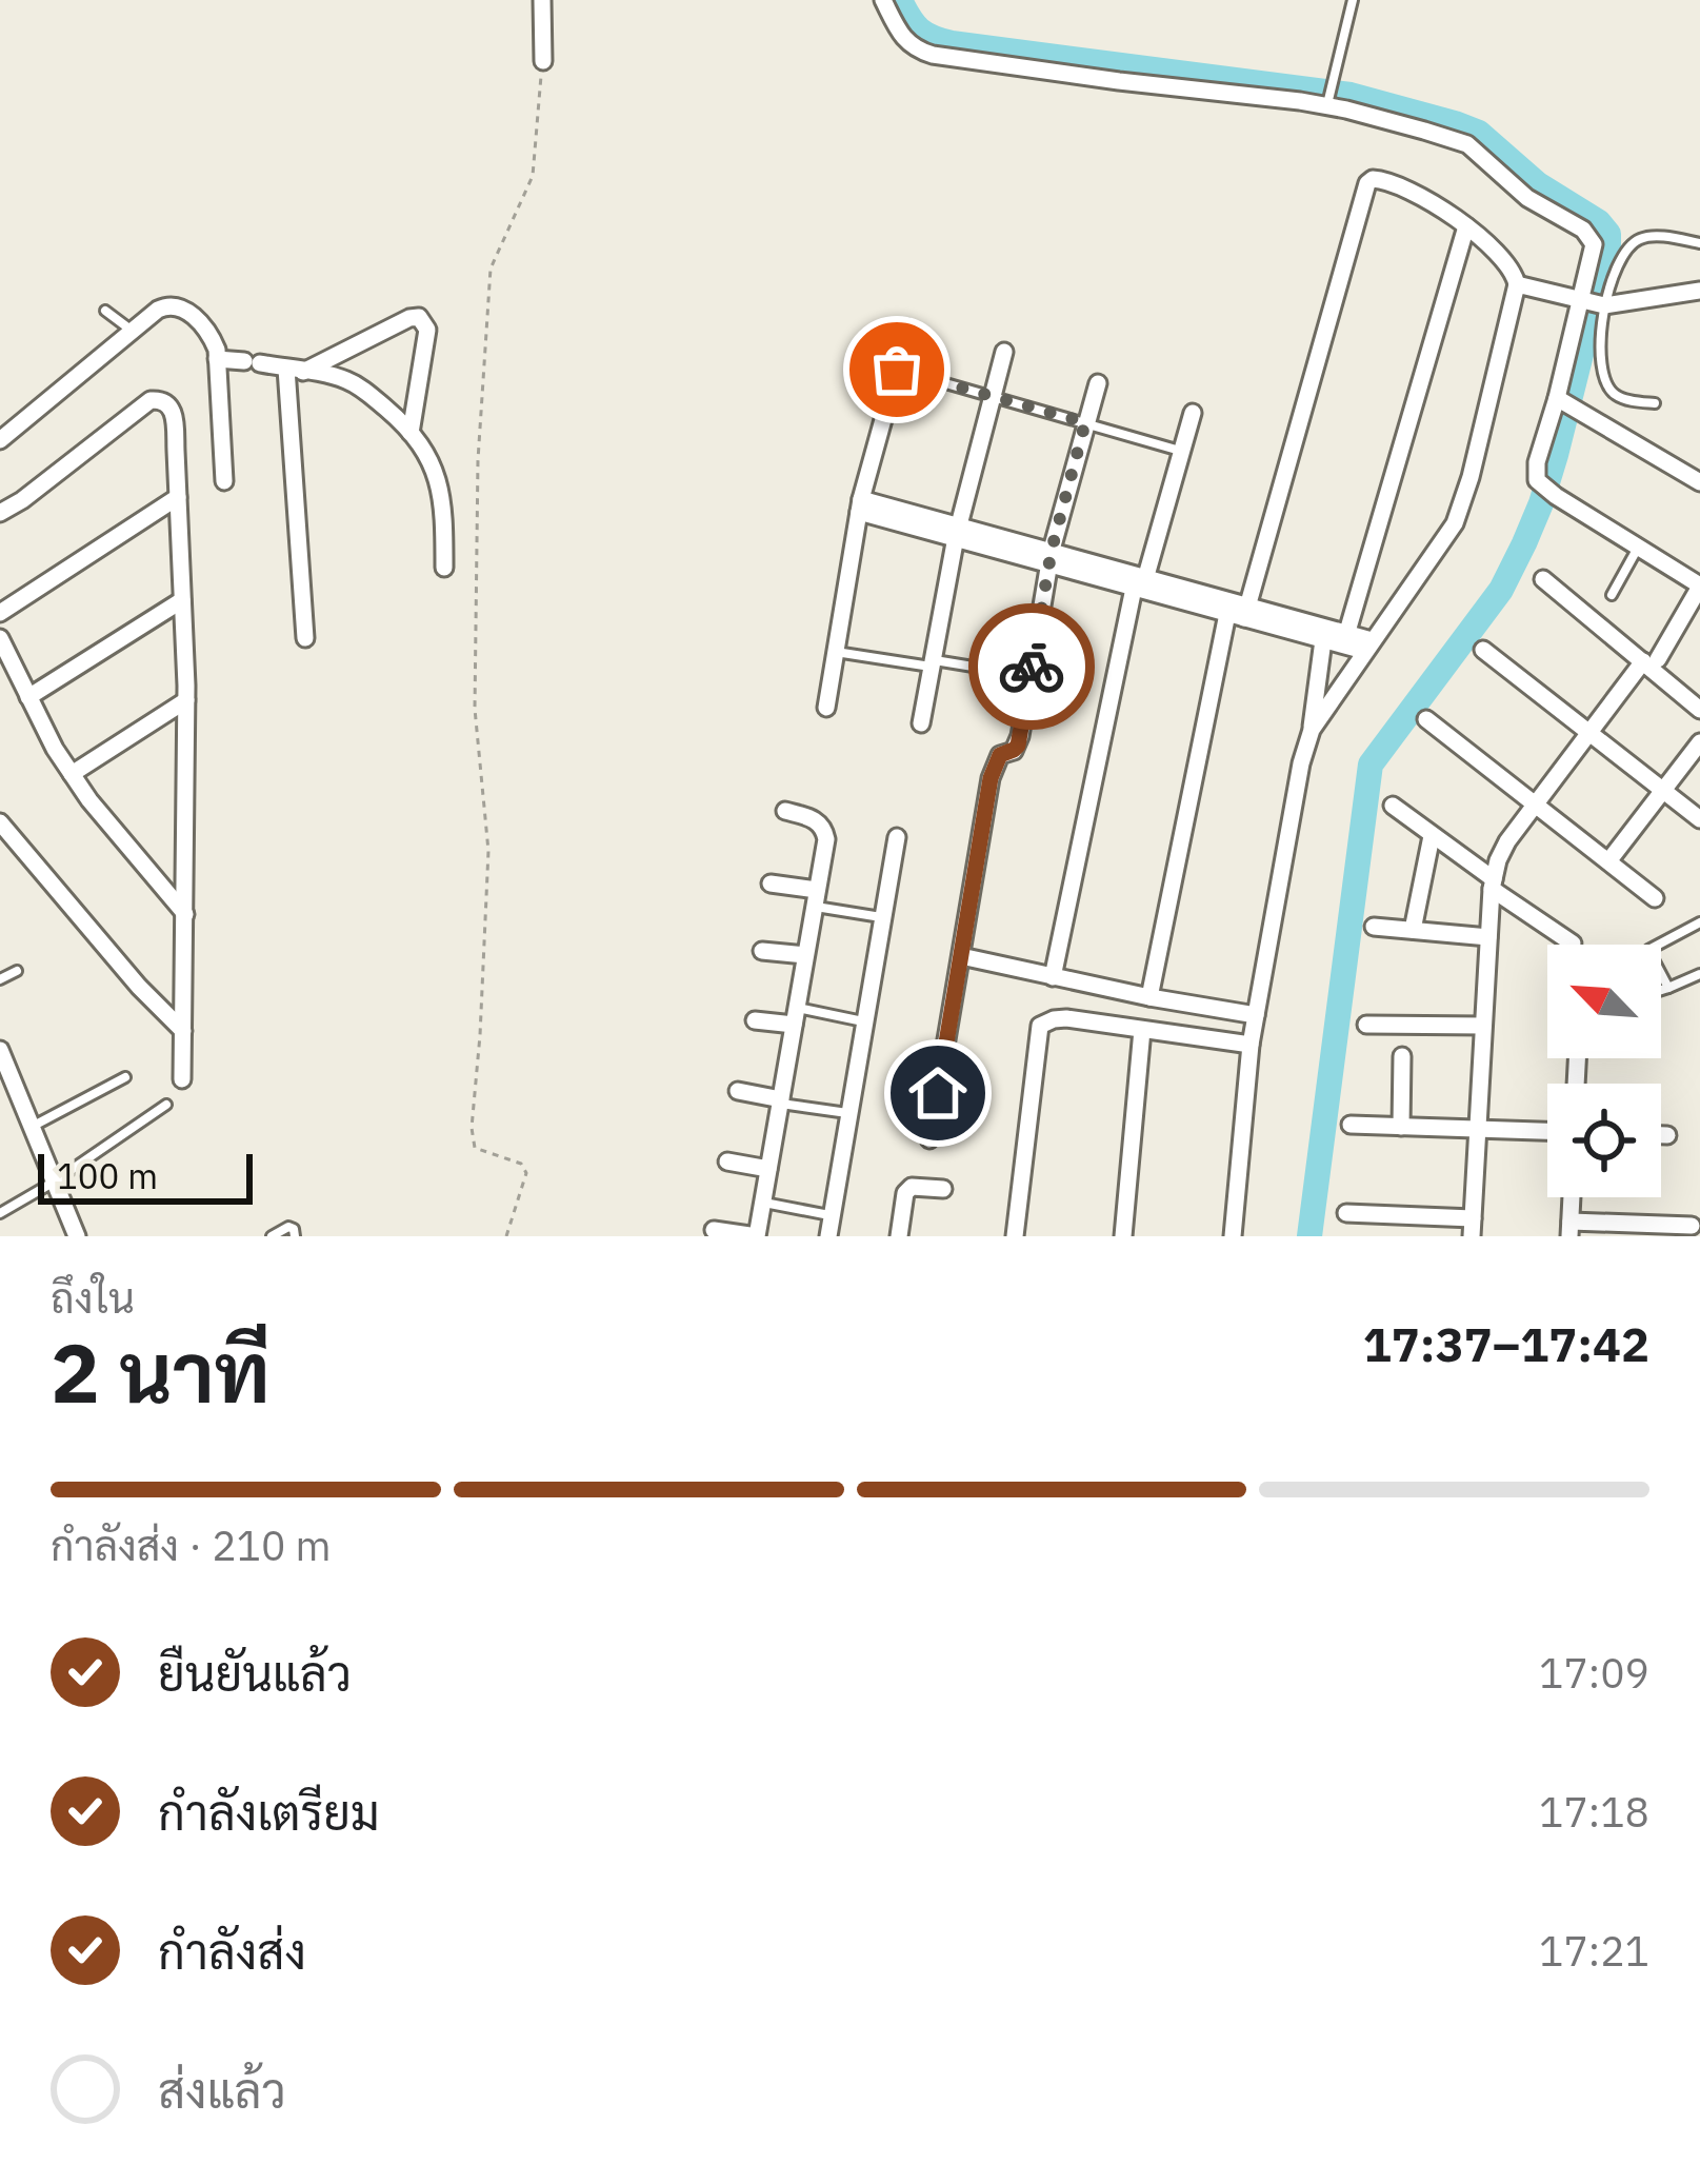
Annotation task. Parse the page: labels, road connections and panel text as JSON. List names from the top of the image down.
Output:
{
  "scale_bar": "100 m",
  "north": "top left",
  "page": {
    "scale": "100 m",
    "heading": ["2 นาที", "ถึงใน", "17:37–17:42"],
    "bar": "กำลังส่ง · 210 m",
    "list": [
      ["ยืนยันแล้ว", "17:09"],
      ["กำลังเตรียม", "17:18"],
      ["กำลังส่ง", "17:21"],
      "ส่งแล้ว"
    ]
  }
}
